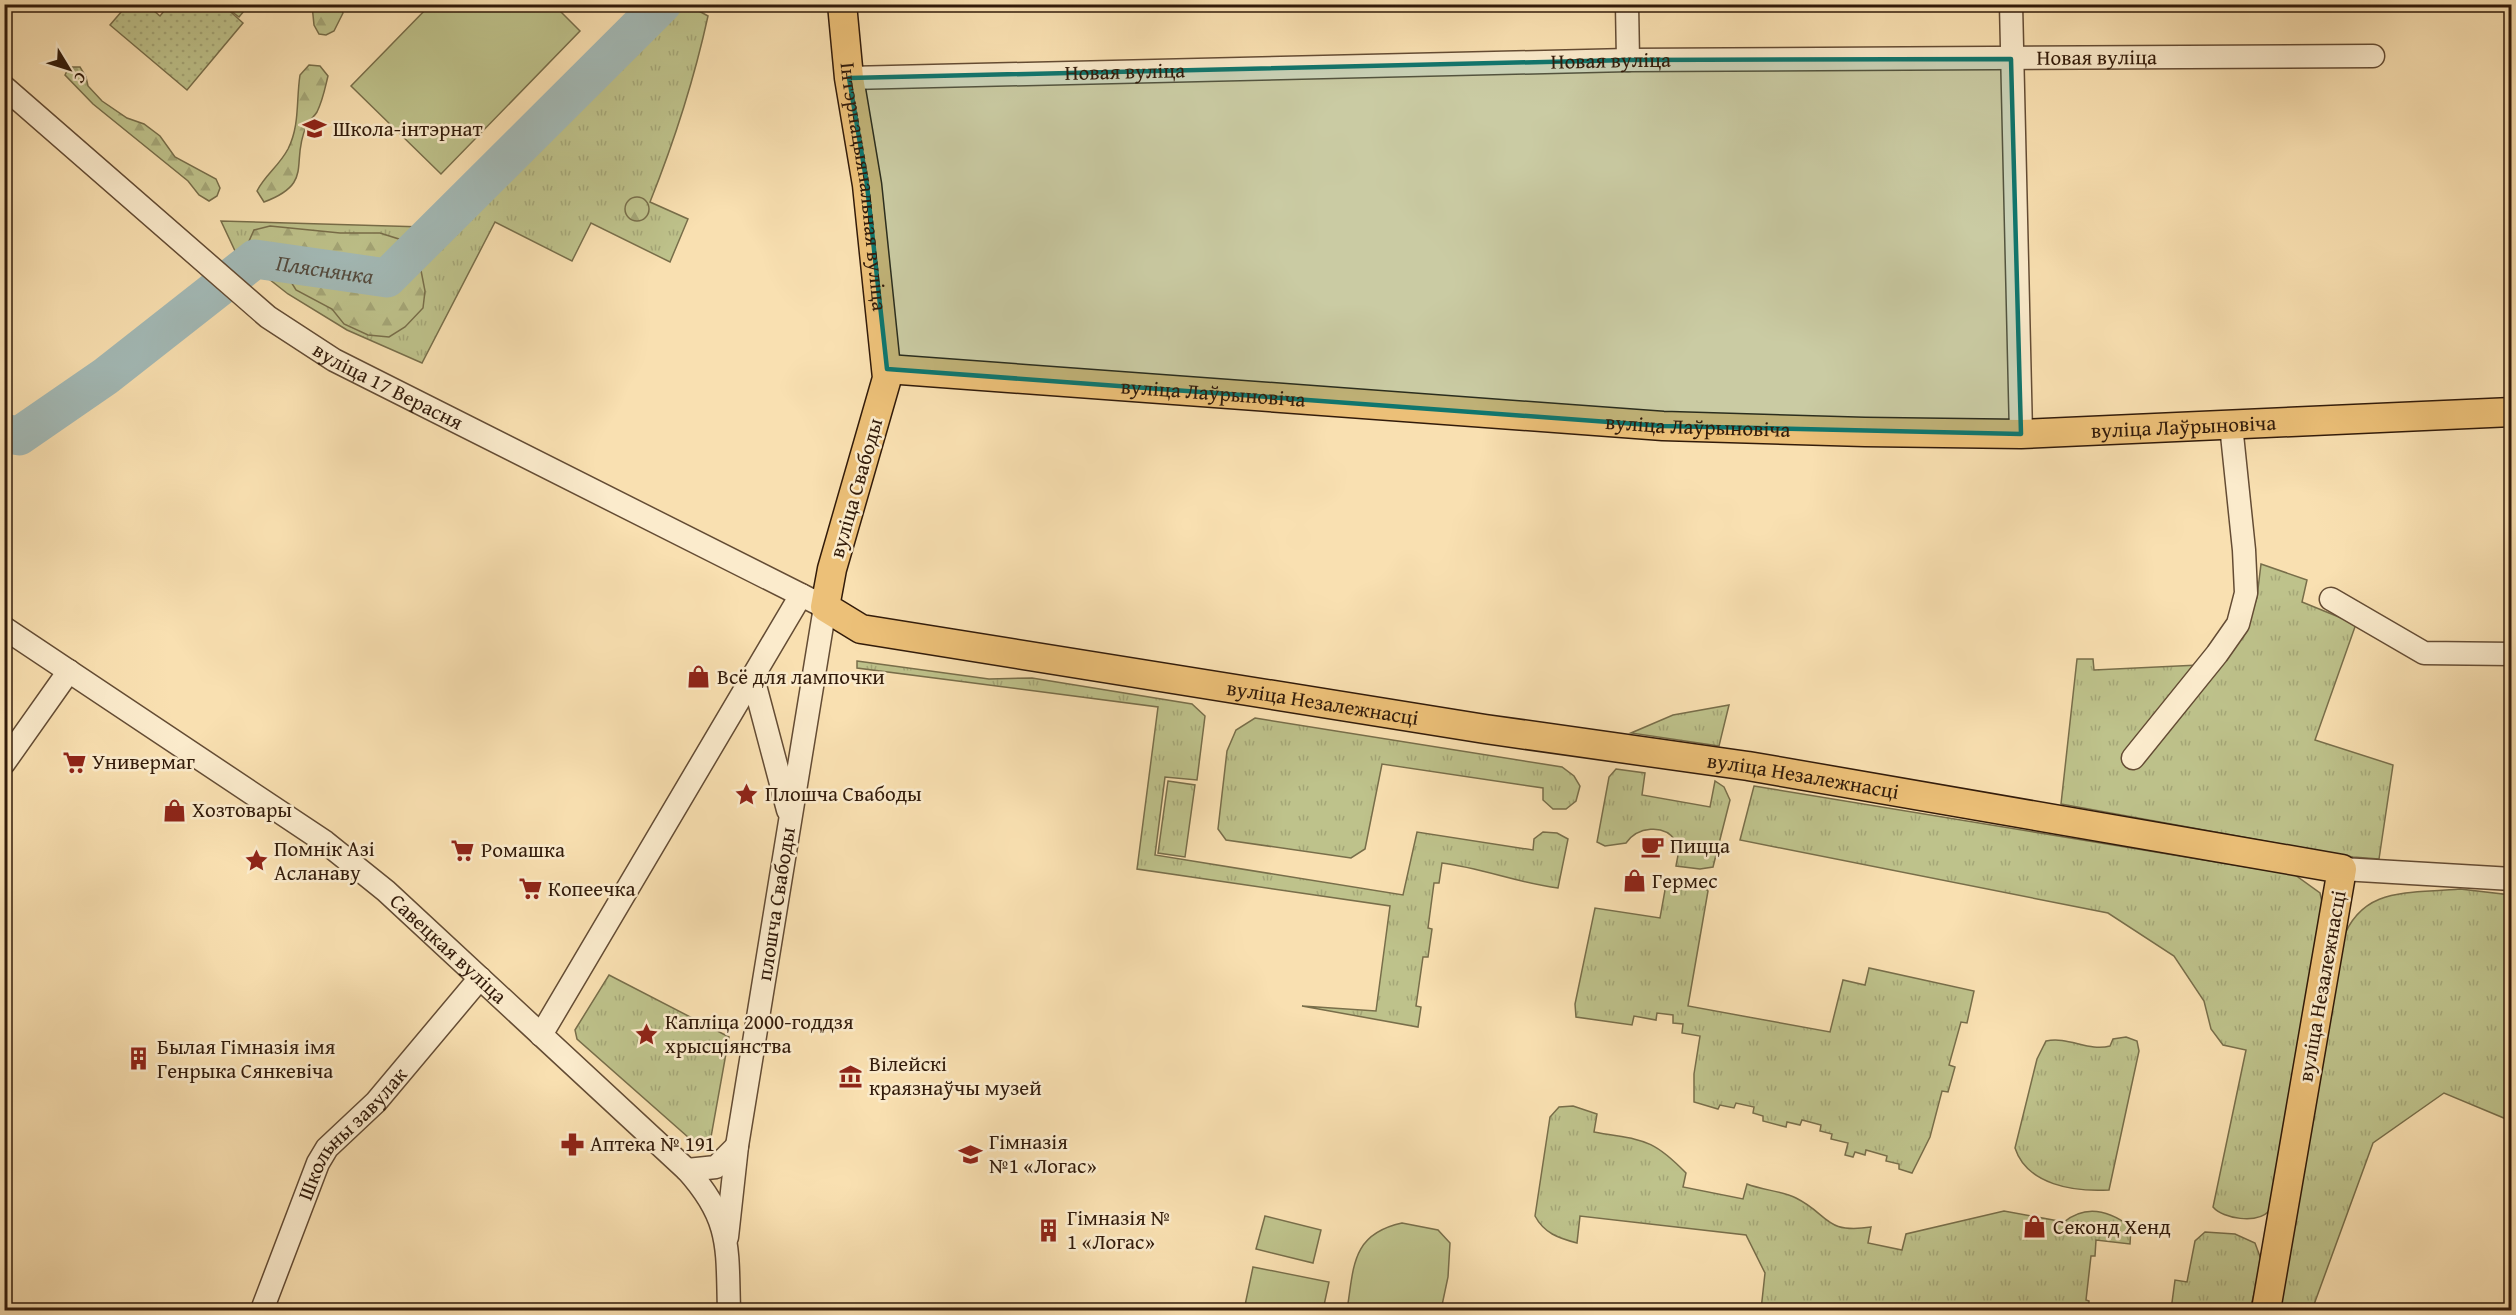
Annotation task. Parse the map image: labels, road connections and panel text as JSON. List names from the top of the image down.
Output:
{
  "streets": {
    "main road": [
      "Інтэрнацыянальная вуліца",
      "вуліца Лаўрыновіча",
      "вуліца Свабоды",
      "вуліца Незалежнасці"
    ],
    "street": [
      "Новая вуліца",
      "вуліца 17 Верасня",
      "плошча Свабоды",
      "Савецкая вуліца",
      "Школьны завулак"
    ]
  },
  "crossings": [
    ["Новая вуліца", "Інтэрнацыянальная вуліца"],
    ["Інтэрнацыянальная вуліца", "вуліца Лаўрыновіча"],
    ["Інтэрнацыянальная вуліца", "вуліца Свабоды"],
    ["вуліца 17 Верасня", "вуліца Свабоды"],
    ["вуліца 17 Верасня", "вуліца Незалежнасці"],
    ["вуліца 17 Верасня", "плошча Свабоды"],
    ["вуліца Лаўрыновіча", "вуліца Свабоды"],
    ["вуліца Свабоды", "вуліца Незалежнасці"],
    ["вуліца Свабоды", "плошча Свабоды"],
    ["вуліца Незалежнасці", "плошча Свабоды"],
    ["плошча Свабоды", "Савецкая вуліца"],
    ["Савецкая вуліца", "Школьны завулак"]
  ],
  "water": ["Пляснянка"],
  "places": {
    "school or university": ["Школа-інтэрнат", "Гімназія №1 «Логас»"],
    "shop": [
      "Всё для лампочки",
      "Хозтовары",
      "Гермес",
      "Секонд Хенд"
    ],
    "supermarket": ["Универмаг", "Ромашка", "Копеечка"],
    "place": ["Плошча Свабоды", "Помнік Азі Асланаву", "Капліца 2000-годдзя хрысціянства"],
    "cafe": ["Пицца"],
    "building": ["Былая Гімназія імя Генрыка Сянкевіча", "Гімназія № 1 «Логас»"],
    "museum": ["Вілейскі краязнаўчы музей"],
    "pharmacy": ["Аптека № 191"]
  },
  "north": "bottom right"
}
